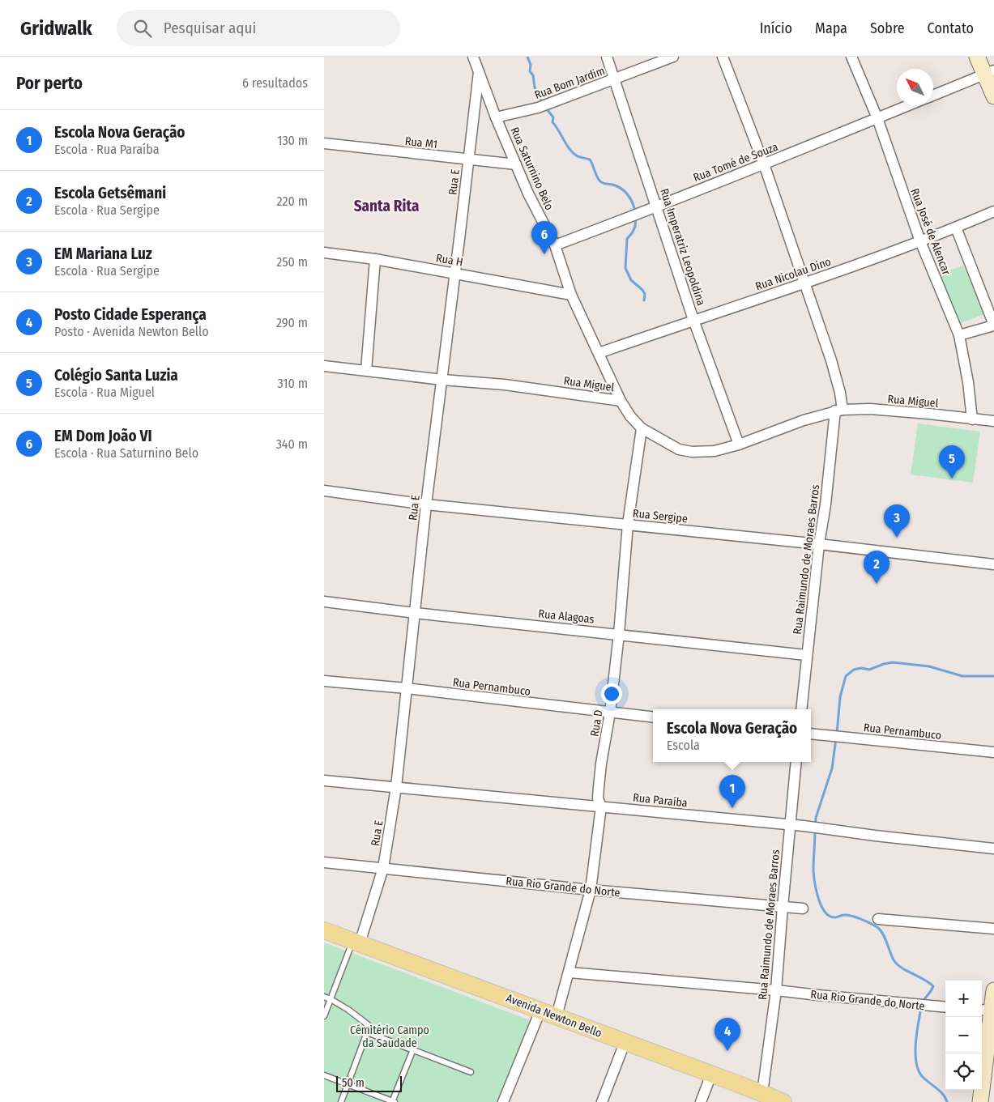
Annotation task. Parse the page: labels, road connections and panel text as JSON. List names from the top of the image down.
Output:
{
  "streets": {
    "main road": ["Avenida Newton Bello"],
    "street": [
      "Rua Bom Jardim",
      "Rua M1",
      "Rua Tomé de Souza",
      "Rua Saturnino Belo",
      "Rua E",
      "Rua José de Alencar",
      "Rua Imperatriz Leopoldina",
      "Rua H",
      "Rua Nicolau Dino",
      "Rua Miguel",
      "Rua Sergipe",
      "Rua Raimundo de Moraes Barros",
      "Rua Alagoas",
      "Rua Pernambuco",
      "Rua D",
      "Rua Paraíba",
      "Rua Rio Grande do Norte"
    ]
  },
  "crossings": [
    ["Rua Bom Jardim", "Rua Saturnino Belo"],
    ["Rua Bom Jardim", "Rua Imperatriz Leopoldina"],
    ["Rua M1", "Rua Saturnino Belo"],
    ["Rua M1", "Rua E"],
    ["Rua Tomé de Souza", "Rua Saturnino Belo"],
    ["Rua Tomé de Souza", "Rua José de Alencar"],
    ["Rua Tomé de Souza", "Rua Imperatriz Leopoldina"],
    ["Rua Tomé de Souza", "Rua Raimundo de Moraes Barros"],
    ["Rua Saturnino Belo", "Rua E"],
    ["Rua Saturnino Belo", "Rua H"],
    ["Rua Saturnino Belo", "Rua Nicolau Dino"],
    ["Rua Saturnino Belo", "Rua Miguel"],
    ["Rua E", "Rua H"],
    ["Rua E", "Rua Miguel"],
    ["Rua E", "Rua Sergipe"],
    ["Rua E", "Rua Alagoas"],
    ["Rua E", "Rua Pernambuco"],
    ["Rua E", "Rua Paraíba"],
    ["Rua E", "Rua Rio Grande do Norte"],
    ["Rua E", "Avenida Newton Bello"],
    ["Rua José de Alencar", "Rua Nicolau Dino"],
    ["Rua José de Alencar", "Rua Miguel"],
    ["Rua Imperatriz Leopoldina", "Rua Nicolau Dino"],
    ["Rua Imperatriz Leopoldina", "Rua Miguel"],
    ["Rua Nicolau Dino", "Rua Raimundo de Moraes Barros"],
    ["Rua Miguel", "Rua Raimundo de Moraes Barros"],
    ["Rua Miguel", "Rua D"],
    ["Rua Sergipe", "Rua Raimundo de Moraes Barros"],
    ["Rua Sergipe", "Rua D"],
    ["Rua Raimundo de Moraes Barros", "Rua Alagoas"],
    ["Rua Raimundo de Moraes Barros", "Rua Paraíba"],
    ["Rua Raimundo de Moraes Barros", "Rua Rio Grande do Norte"],
    ["Rua Raimundo de Moraes Barros", "Avenida Newton Bello"],
    ["Rua Alagoas", "Rua D"],
    ["Rua Pernambuco", "Rua D"],
    ["Rua D", "Rua Paraíba"],
    ["Rua D", "Rua Rio Grande do Norte"],
    ["Rua D", "Avenida Newton Bello"]
  ],
  "districts": ["Santa Rita"],
  "parks": ["Cémitério Campo da Saudade"],
  "scale_bar": "50 m",
  "north": "top left",
  "page": {
    "header": "Gridwalk",
    "search": "Pesquisar aqui",
    "nav": [
      "Início",
      "Mapa",
      "Sobre",
      "Contato"
    ],
    "heading": ["Por perto", "6 resultados"],
    "list": [
      {
        "mark": "1",
        "name": "Escola Nova Geração",
        "note": "Escola · Rua Paraíba",
        "value": "130 m"
      },
      {
        "mark": "2",
        "name": "Escola Getsêmani",
        "note": "Escola · Rua Sergipe",
        "value": "220 m"
      },
      {
        "mark": "3",
        "name": "EM Mariana Luz",
        "note": "Escola · Rua Sergipe",
        "value": "250 m"
      },
      {
        "mark": "4",
        "name": "Posto Cidade Esperança",
        "note": "Posto · Avenida Newton Bello",
        "value": "290 m"
      },
      {
        "mark": "5",
        "name": "Colégio Santa Luzia",
        "note": "Escola · Rua Miguel",
        "value": "310 m"
      },
      {
        "mark": "6",
        "name": "EM Dom João VI",
        "note": "Escola · Rua Saturnino Belo",
        "value": "340 m"
      }
    ],
    "pins": [
      "6",
      "5",
      "3",
      "2",
      "1",
      "4"
    ],
    "popup": ["Escola Nova Geração", "Escola"],
    "map_buttons": ["+", "−"],
    "scale": "50 m"
  }
}
